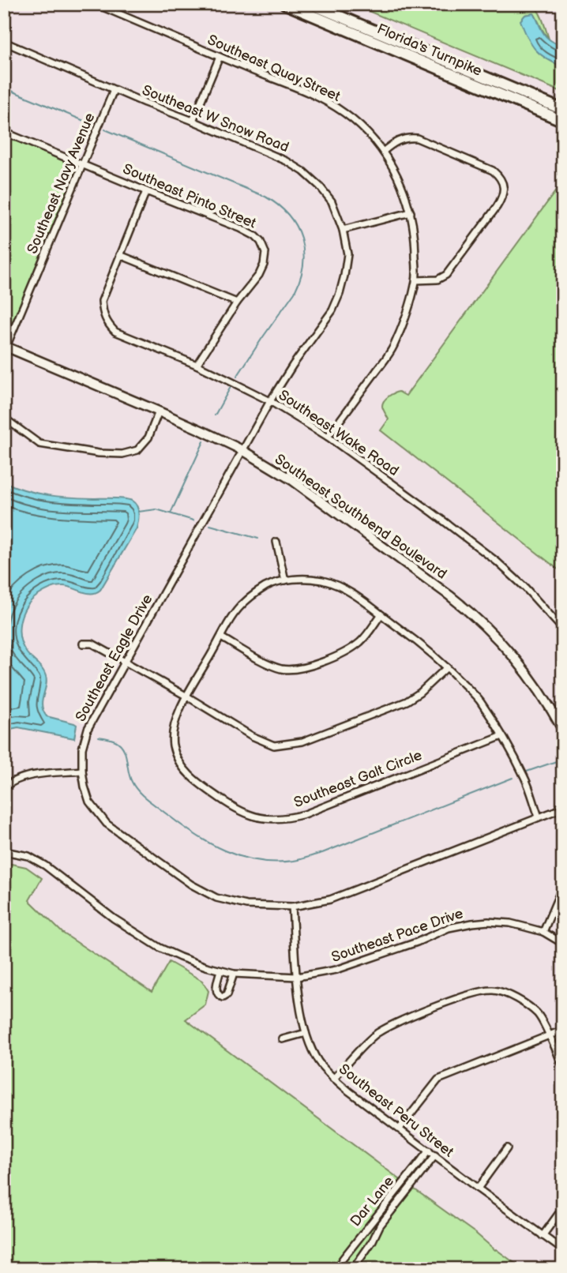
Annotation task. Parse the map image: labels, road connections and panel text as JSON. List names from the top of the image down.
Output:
{
  "streets": {
    "highway": ["Florida's Turnpike"],
    "street": [
      "Southeast Quay Street",
      "Southeast W Snow Road",
      "Southeast Navy Avenue",
      "Southeast Pinto Street",
      "Southeast Wake Road",
      "Southeast Southbend Boulevard",
      "Southeast Eagle Drive",
      "Southeast Galt Circle",
      "Southeast Pace Drive",
      "Southeast Peru Street",
      "Dar Lane"
    ]
  },
  "crossings": [
    ["Southeast Quay Street", "Southeast Wake Road"],
    ["Southeast W Snow Road", "Southeast Navy Avenue"],
    ["Southeast W Snow Road", "Southeast Wake Road"],
    ["Southeast W Snow Road", "Southeast Southbend Boulevard"],
    ["Southeast W Snow Road", "Southeast Eagle Drive"],
    ["Southeast Navy Avenue", "Southeast Pinto Street"],
    ["Southeast Navy Avenue", "Southeast Southbend Boulevard"],
    ["Southeast Pinto Street", "Southeast Wake Road"],
    ["Southeast Southbend Boulevard", "Southeast Eagle Drive"],
    ["Southeast Eagle Drive", "Southeast Galt Circle"],
    ["Southeast Eagle Drive", "Southeast Peru Street"],
    ["Southeast Pace Drive", "Southeast Peru Street"],
    ["Southeast Peru Street", "Dar Lane"]
  ]
}
